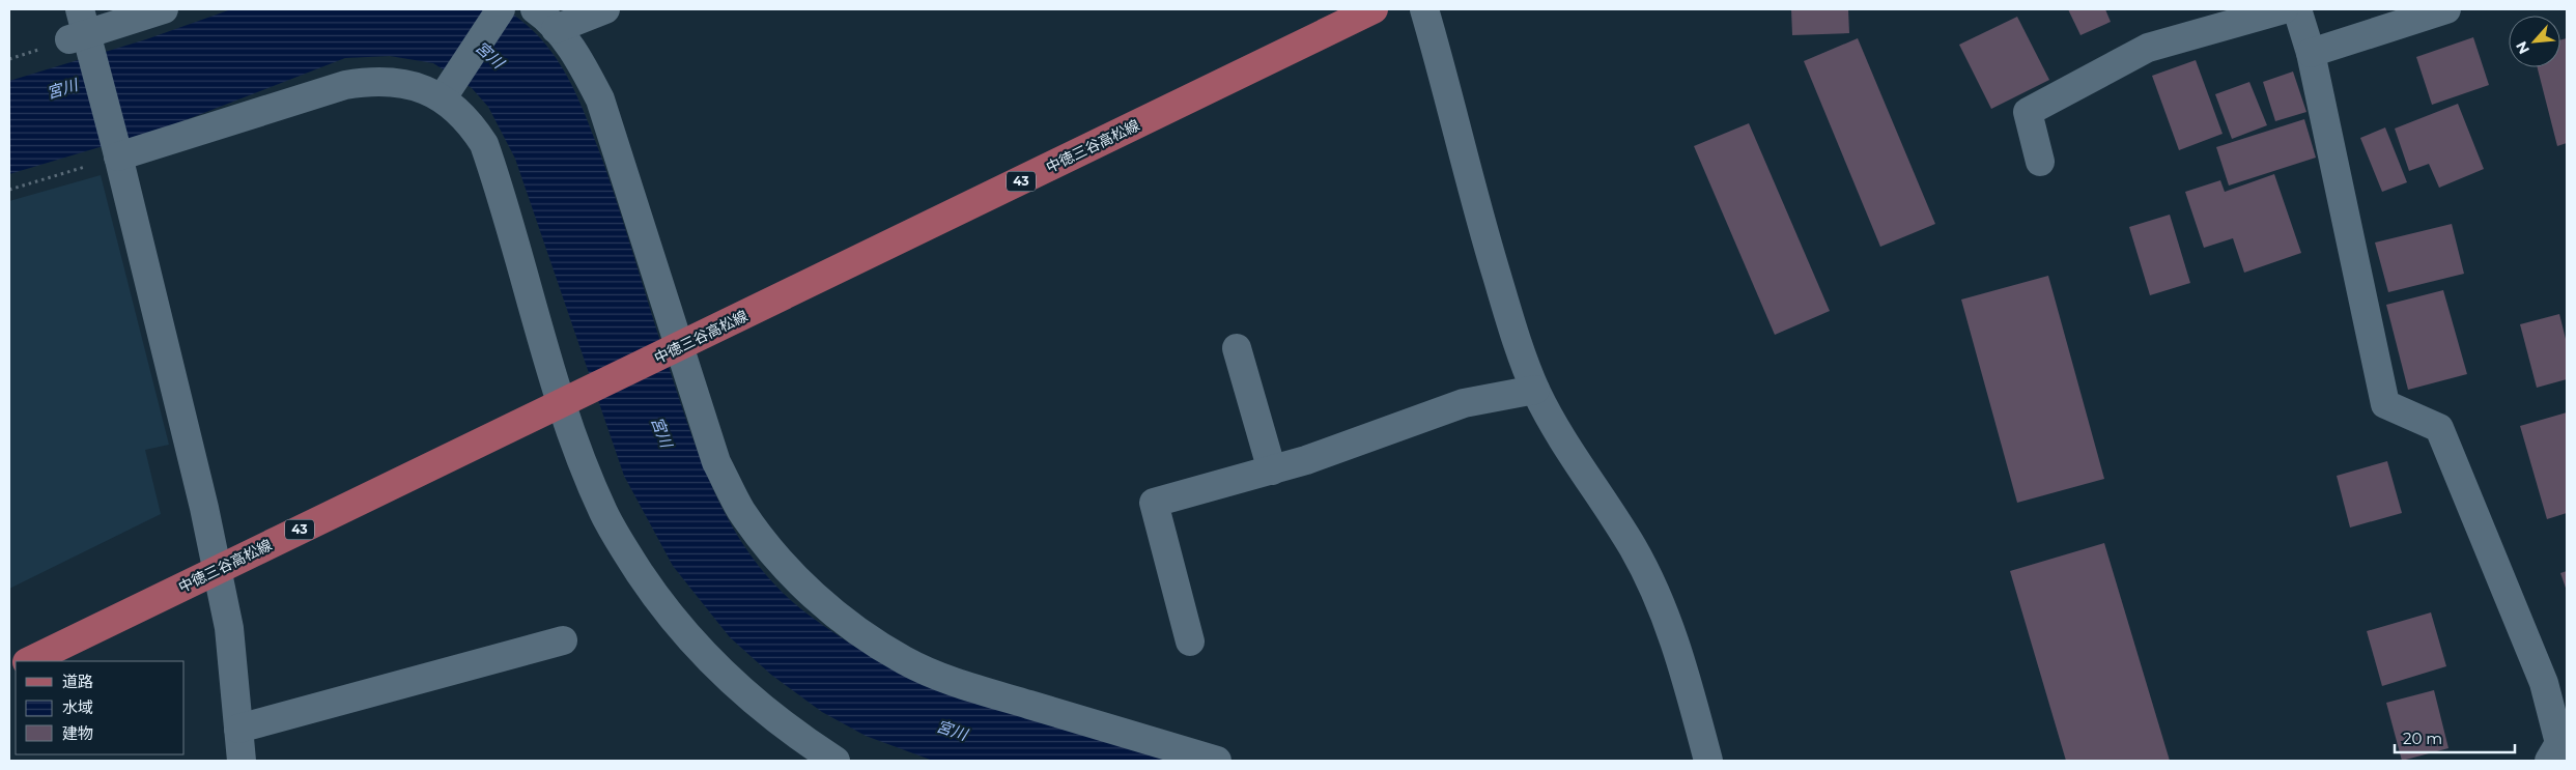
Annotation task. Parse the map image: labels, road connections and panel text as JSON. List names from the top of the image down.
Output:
{
  "streets": {
    "main road": ["中徳三谷高松線", "43"]
  },
  "water": ["宮川"],
  "legend": ["道路", "水域", "建物"],
  "scale_bar": "20 m",
  "north": "bottom left"
}
